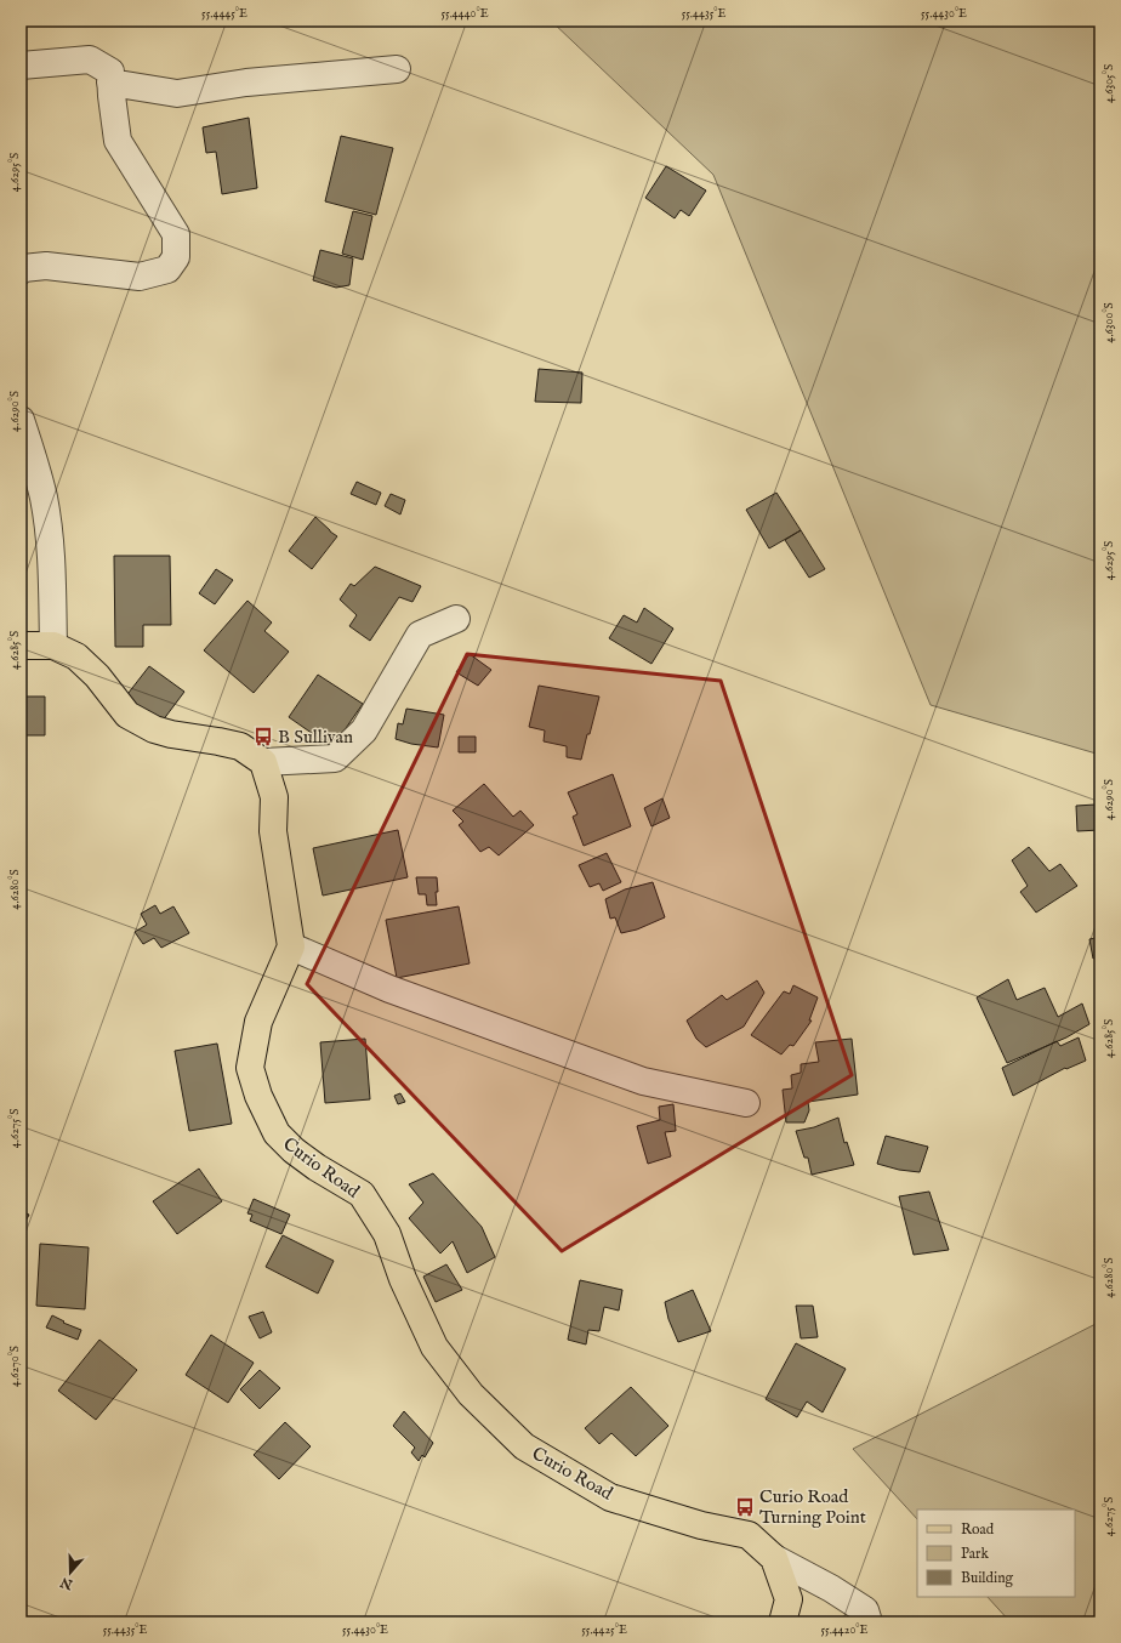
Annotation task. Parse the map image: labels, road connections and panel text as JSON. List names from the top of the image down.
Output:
{
  "streets": {
    "main road": ["Curio Road"]
  },
  "places": {
    "bus stop": ["B Sullivan", "Curio Road Turning Point"]
  },
  "legend": ["Road", "Park", "Building"],
  "north": "bottom",
  "coordinates": [
    "55.4445°E",
    "55.4440°E",
    "55.4435°E",
    "55.4430°E",
    "4.6305°S",
    "4.6295°S",
    "4.6300°S",
    "4.6290°S",
    "4.6285°S",
    "4.6280°S",
    "4.6275°S",
    "4.6270°S",
    "55.4425°E",
    "55.4420°E"
  ]
}
